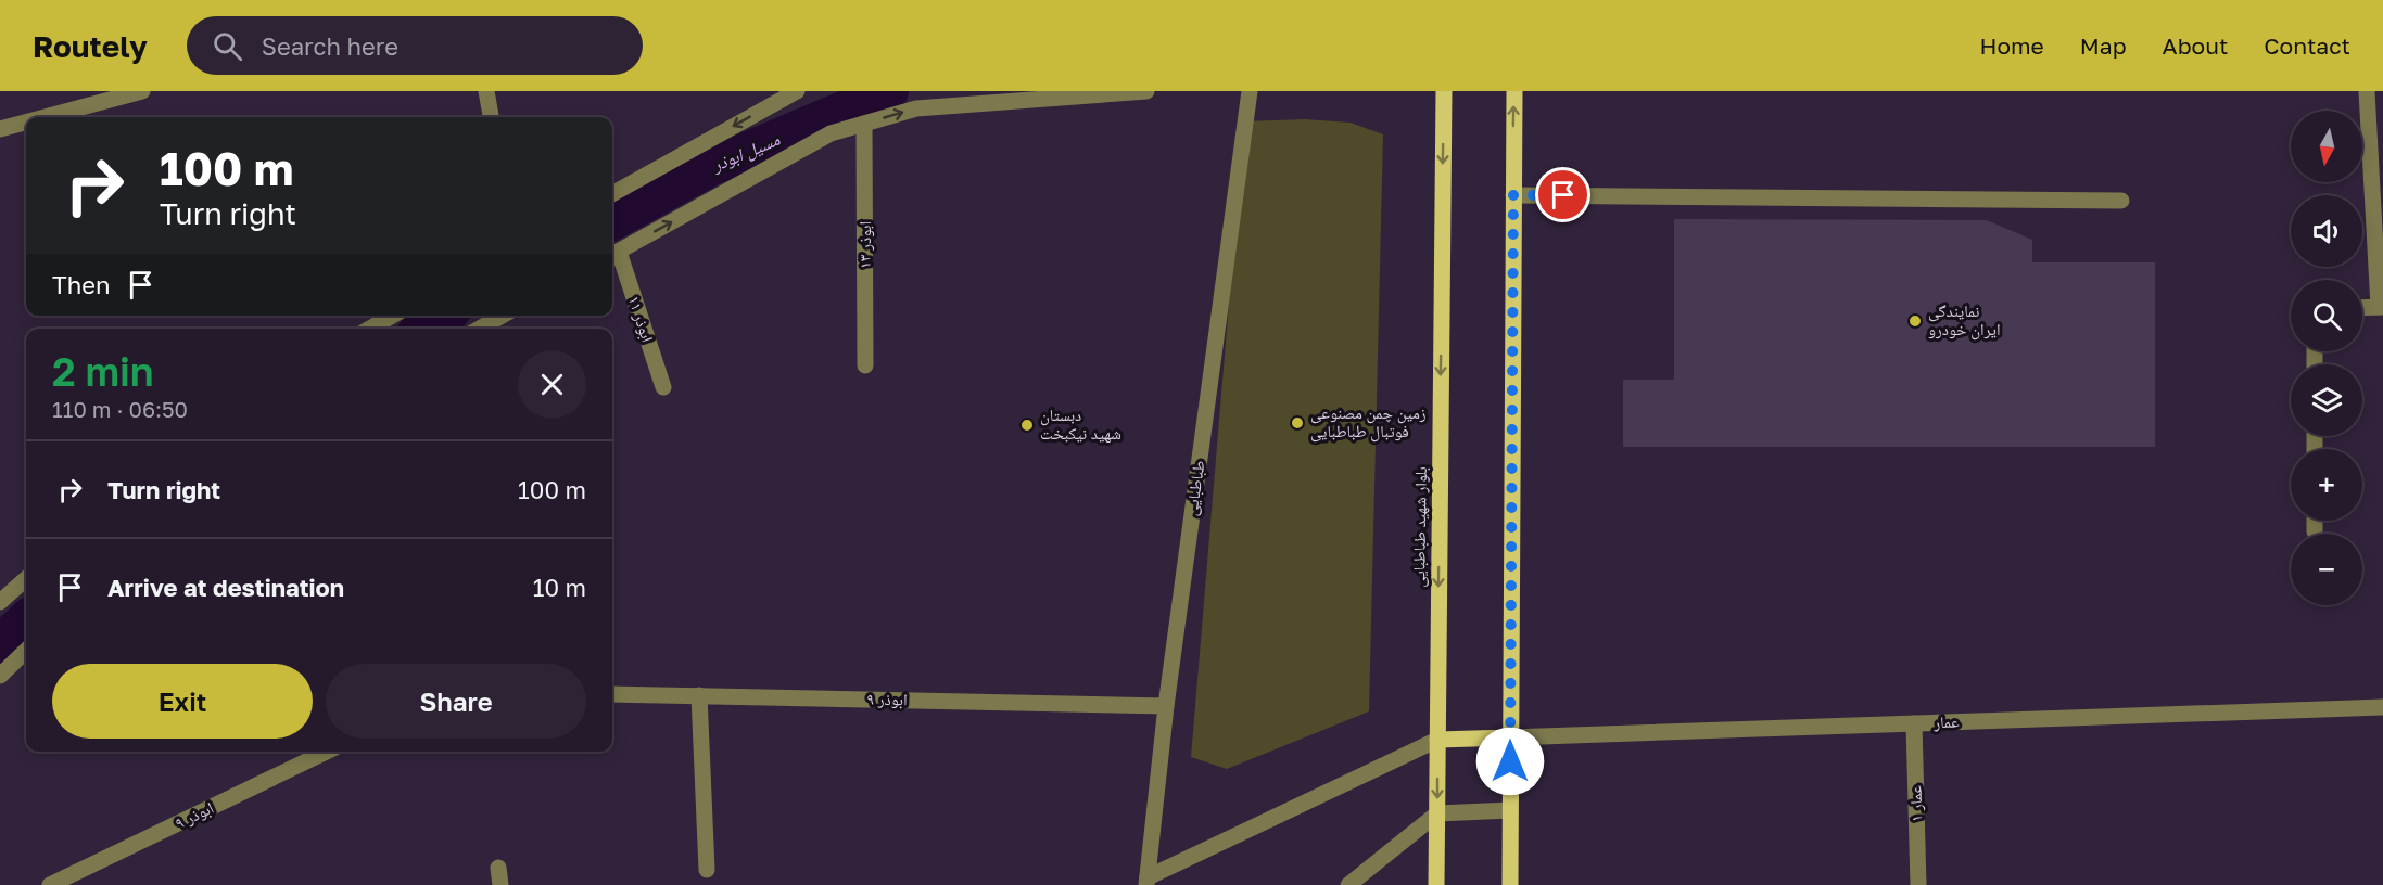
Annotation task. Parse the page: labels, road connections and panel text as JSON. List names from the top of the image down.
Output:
{
  "streets": {
    "main road": ["بلوار شهید طباطبایی"],
    "street": [
      "ابوذر ۱۳",
      "ابوذر ۱۱",
      "طباطبایی",
      "ابوذر ۹",
      "عمار",
      "عمار ۱"
    ]
  },
  "crossings": [
    ["طباطبایی", "ابوذر ۹"],
    ["عمار", "عمار ۱"]
  ],
  "water": ["مسیل ابوذر"],
  "places": ["نمایندگی ایران خودرو", "زمین چمن مصنوعی فوتبال طباطبایی", "دبستان شهید نیکبخت"],
  "north": "bottom",
  "page": {
    "header": "Routely",
    "search": "Search here",
    "nav": [
      "Home",
      "Map",
      "About",
      "Contact"
    ],
    "map_buttons": ["+", "−"],
    "turn": ["100 m", "Turn right"],
    "then": "Then",
    "heading": ["2 min", "110 m · 06:50"],
    "list": [
      {
        "name": "Turn right",
        "value": "100 m"
      },
      {
        "name": "Arrive at destination",
        "value": "10 m"
      }
    ],
    "buttons": ["Exit", "Share"]
  }
}
